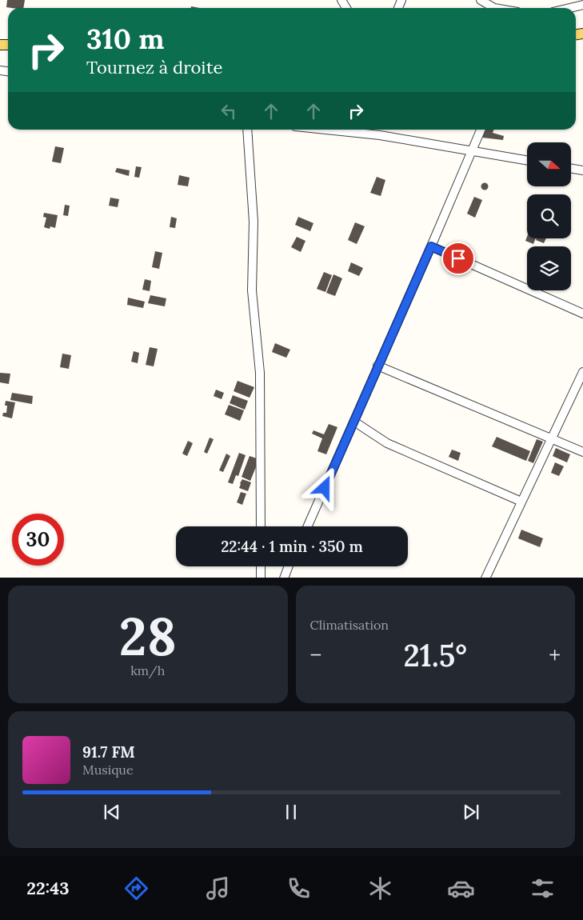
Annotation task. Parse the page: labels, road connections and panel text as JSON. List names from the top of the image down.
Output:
{
  "north": "right",
  "page": {
    "turn": ["310 m", "Tournez à droite"],
    "limit": "30",
    "trip": "22:44 · 1 min · 350 m",
    "tile": [
      ["28", "km/h"],
      "Climatisation"
    ],
    "heat": ["−", "21.5°", "+"],
    "song": ["91.7 FM", "Musique"],
    "tabs": "22:43"
  }
}
